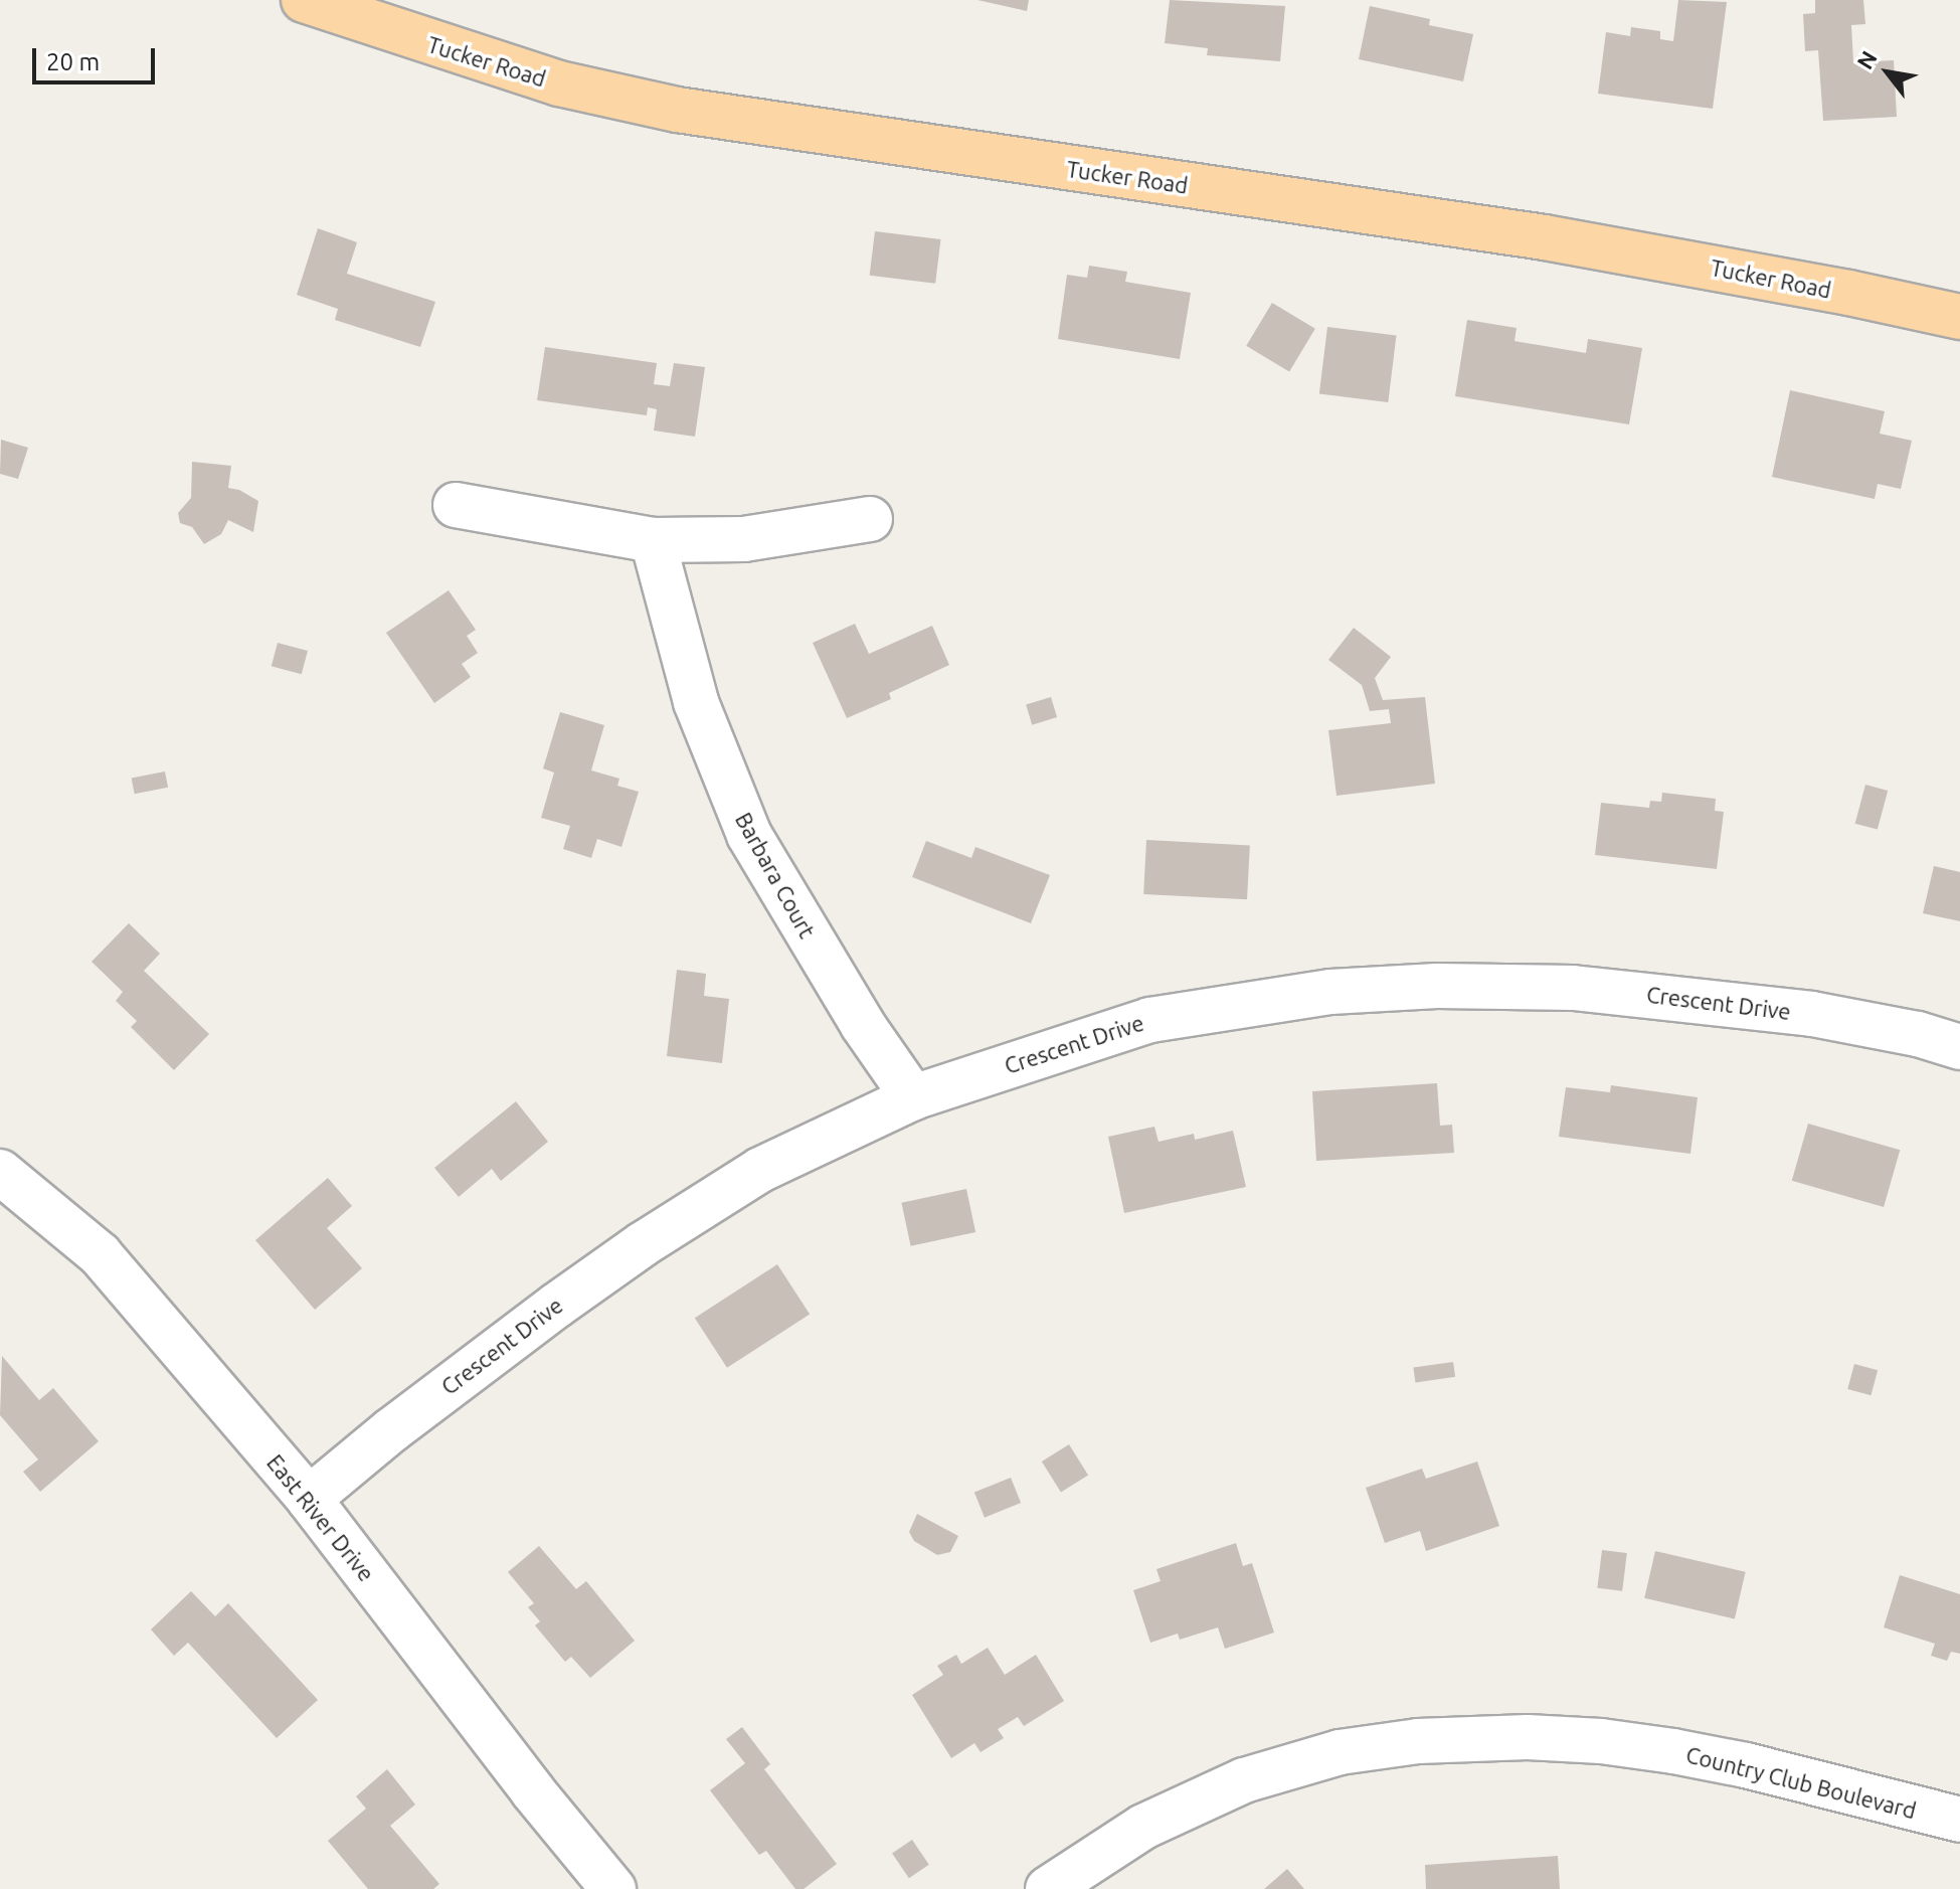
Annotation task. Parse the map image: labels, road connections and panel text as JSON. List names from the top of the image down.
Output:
{
  "streets": {
    "main road": ["Tucker Road"],
    "street": [
      "Barbara Court",
      "Crescent Drive",
      "East River Drive",
      "Country Club Boulevard"
    ]
  },
  "crossings": [
    ["Barbara Court", "Crescent Drive"],
    ["Crescent Drive", "East River Drive"]
  ],
  "scale_bar": "20 m",
  "north": "top left"
}
